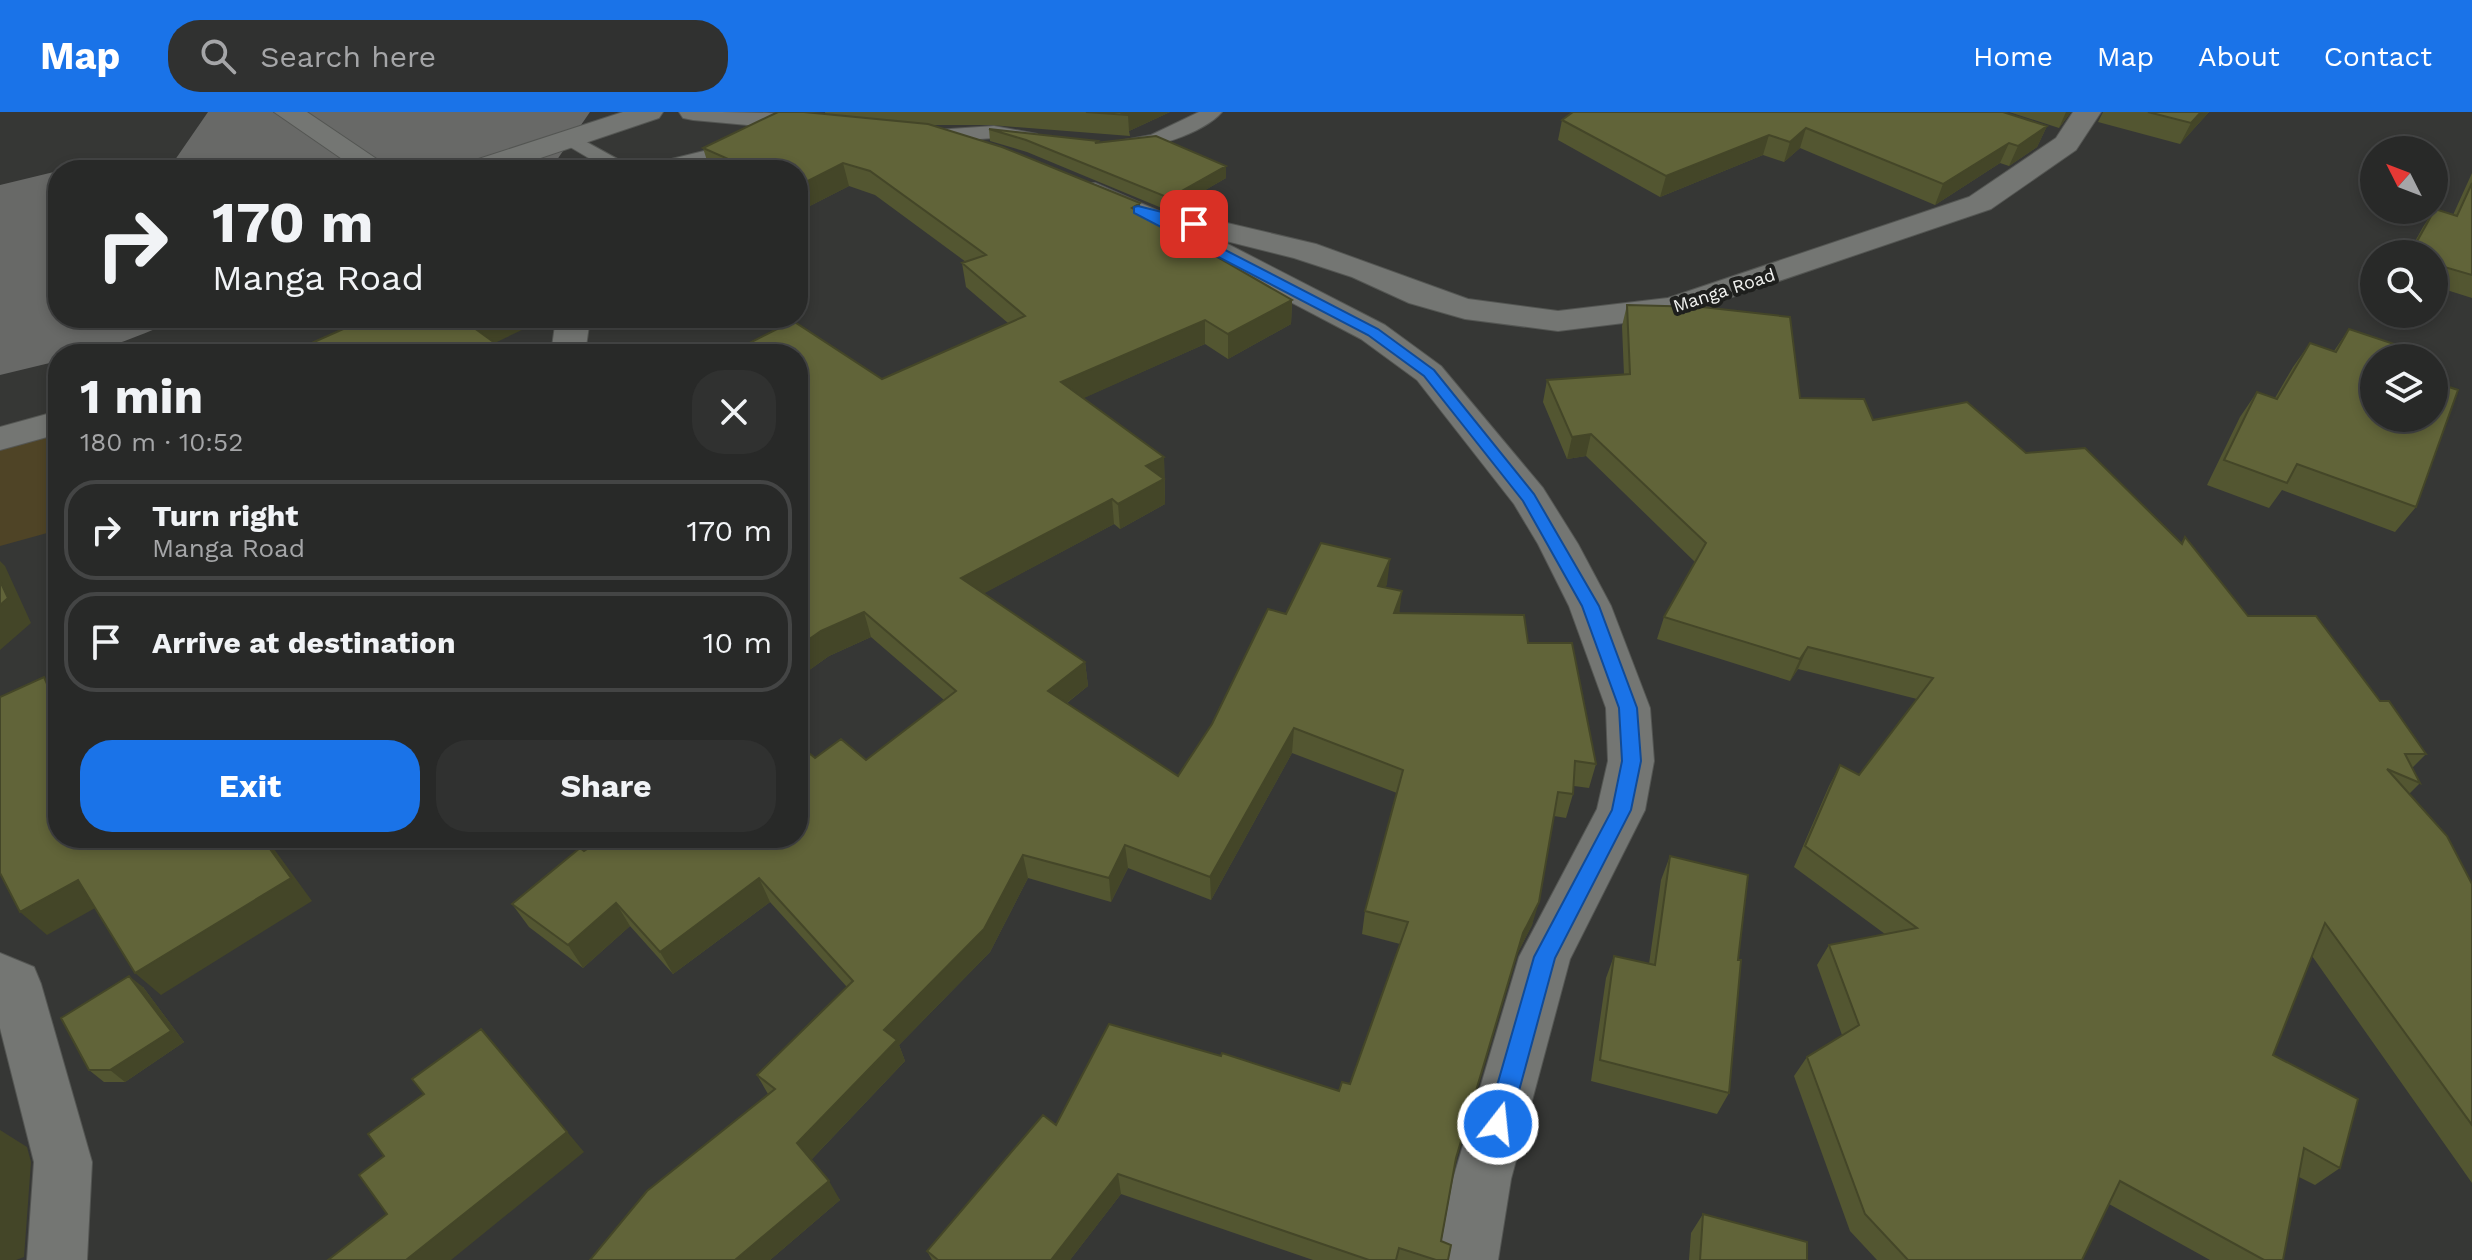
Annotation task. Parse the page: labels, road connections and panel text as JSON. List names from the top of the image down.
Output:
{
  "streets": {
    "street": ["Manga Road"]
  },
  "north": "top left",
  "page": {
    "header": "Map",
    "search": "Search here",
    "nav": [
      "Home",
      "Map",
      "About",
      "Contact"
    ],
    "turn": ["170 m", "Manga Road"],
    "heading": ["1 min", "180 m · 10:52"],
    "list": [
      {
        "name": "Turn right",
        "note": "Manga Road",
        "value": "170 m"
      },
      {
        "name": "Arrive at destination",
        "value": "10 m"
      }
    ],
    "buttons": ["Exit", "Share"]
  }
}
